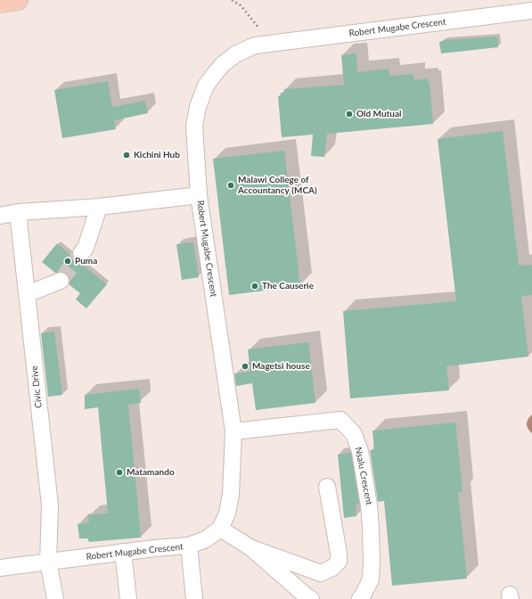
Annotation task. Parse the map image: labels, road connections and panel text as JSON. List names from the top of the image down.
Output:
{
  "streets": {
    "street": ["Robert Mugabe Crescent", "Civic Drive", "Nsalu Crescent"]
  },
  "crossings": [
    ["Robert Mugabe Crescent", "Civic Drive"],
    ["Robert Mugabe Crescent", "Nsalu Crescent"]
  ],
  "places": [
    "Old Mutual",
    "Kichini Hub",
    "Malawi College of Accountancy (MCA)",
    "Puma",
    "The Causerie",
    "Magetsi house",
    "Matamando"
  ]
}
